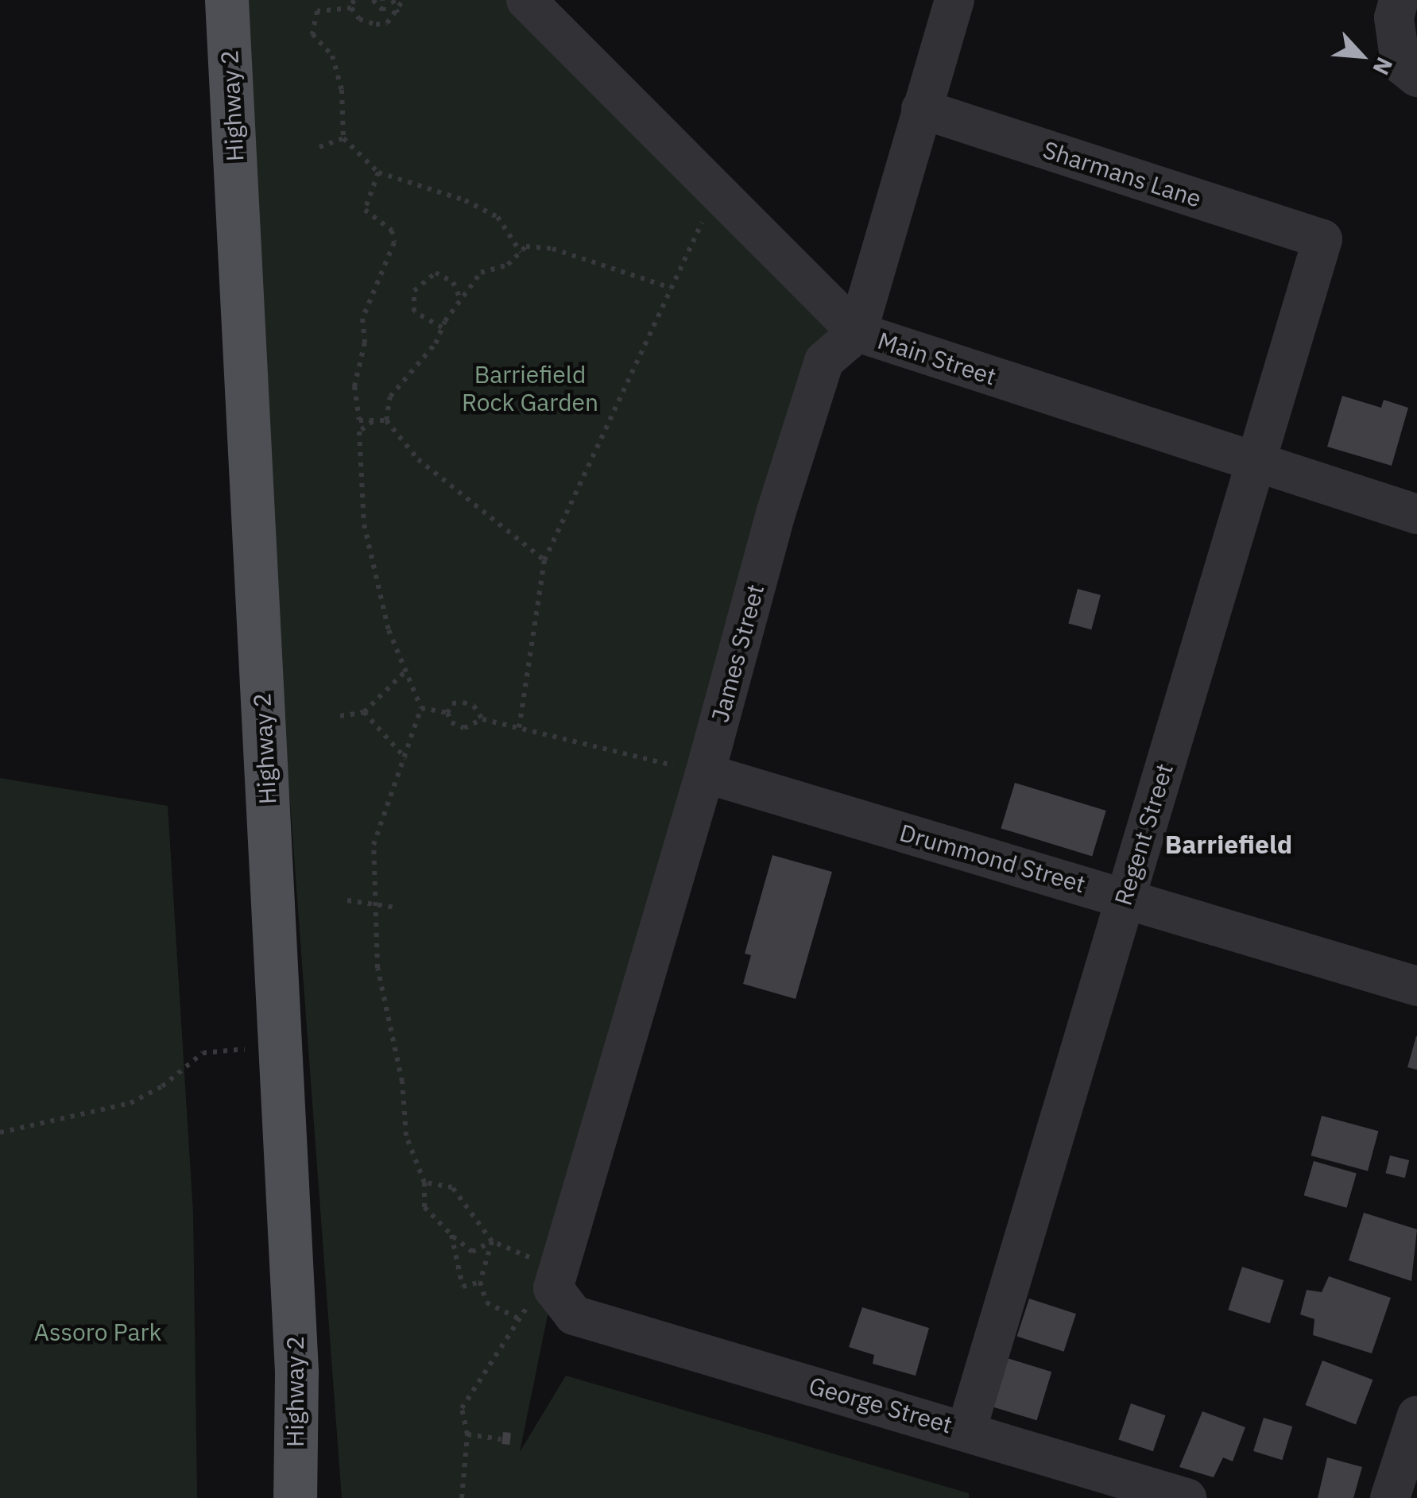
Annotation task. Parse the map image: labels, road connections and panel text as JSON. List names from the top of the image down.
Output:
{
  "streets": {
    "main road": ["Highway 2"],
    "street": [
      "Sharmans Lane",
      "Main Street",
      "James Street",
      "Regent Street",
      "Drummond Street",
      "George Street"
    ]
  },
  "crossings": [
    ["Sharmans Lane", "Regent Street"],
    ["Main Street", "James Street"],
    ["Main Street", "Regent Street"],
    ["James Street", "Drummond Street"],
    ["James Street", "George Street"],
    ["Regent Street", "Drummond Street"],
    ["Regent Street", "George Street"]
  ],
  "districts": ["Barriefield"],
  "parks": ["Barriefield Rock Garden", "Assoro Park"],
  "north": "bottom right"
}
